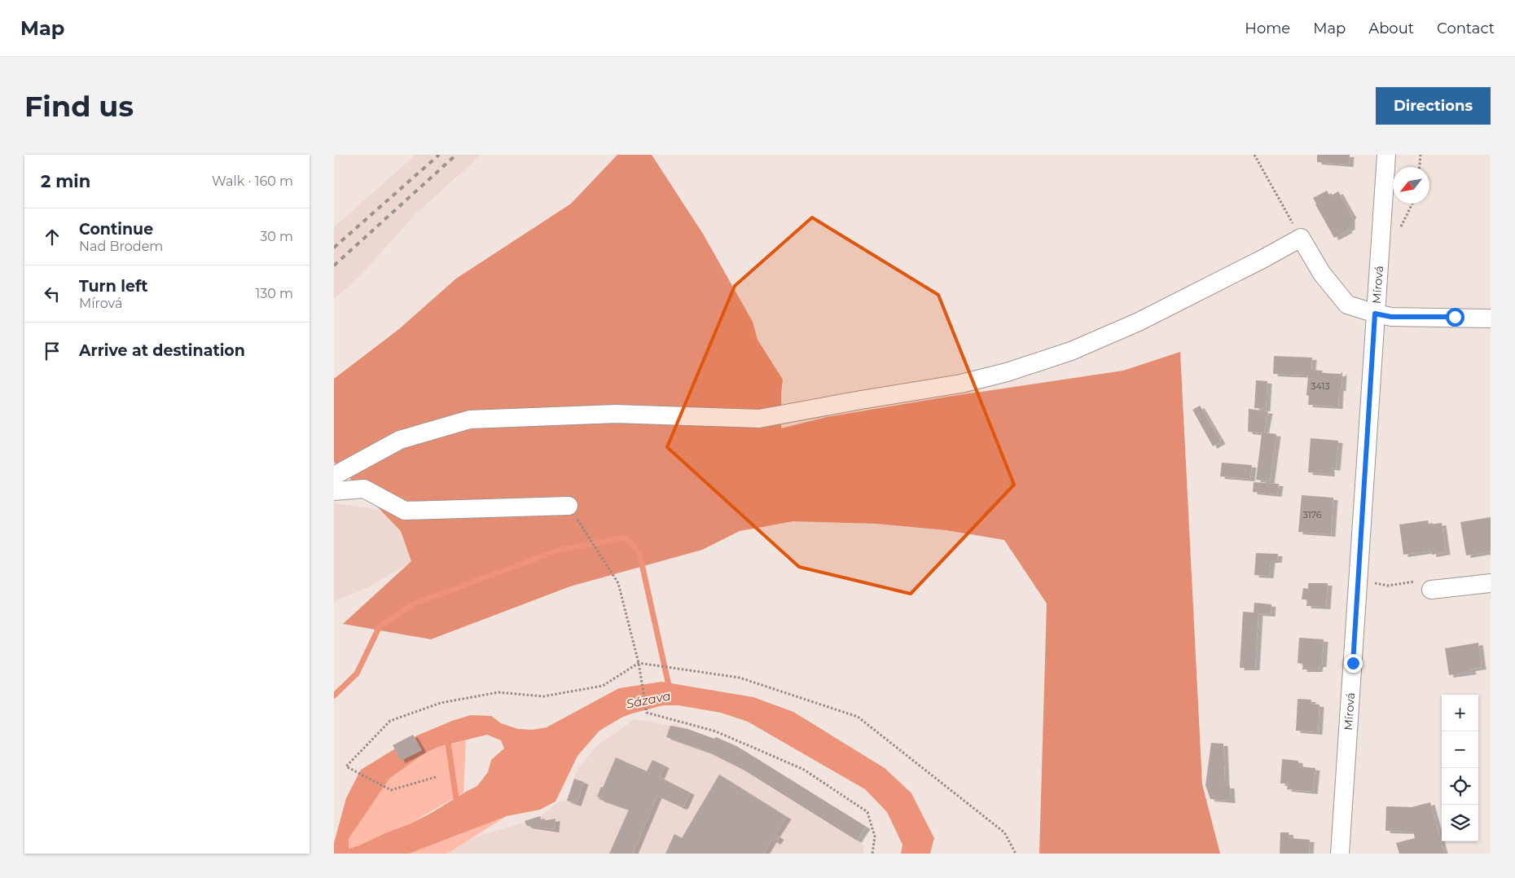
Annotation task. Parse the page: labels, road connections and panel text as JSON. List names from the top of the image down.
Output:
{
  "streets": {
    "street": ["Mírová"]
  },
  "water": ["Sázava"],
  "house_numbers": ["3413", "3176"],
  "north": "bottom left",
  "page": {
    "header": "Map",
    "nav": [
      "Home",
      "Map",
      "About",
      "Contact"
    ],
    "buttons": "Directions",
    "title": "Find us",
    "heading": ["2 min", "Walk · 160 m"],
    "list": [
      ["Continue", "Nad Brodem", "30 m"],
      ["Turn left", "Mírová", "130 m"],
      "Arrive at destination"
    ],
    "map_buttons": ["+", "−"]
  }
}
